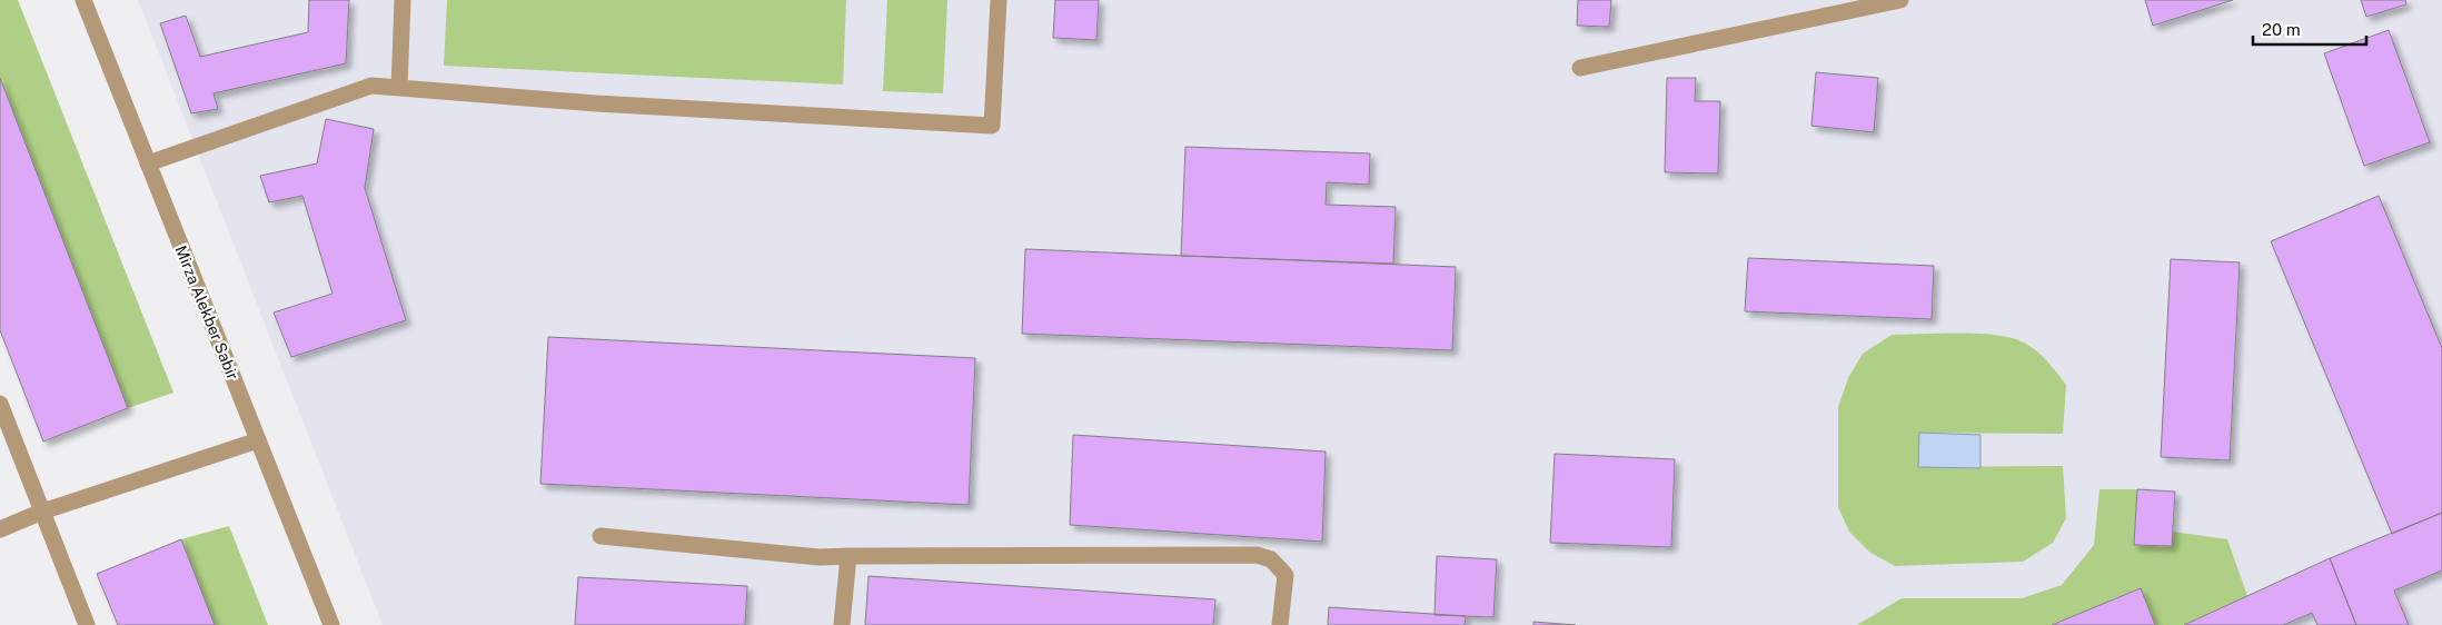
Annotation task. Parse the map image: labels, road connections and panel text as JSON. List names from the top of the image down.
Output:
{
  "streets": {
    "street": ["Mirza Alekber Sabir"]
  },
  "scale_bar": "20 m"
}
